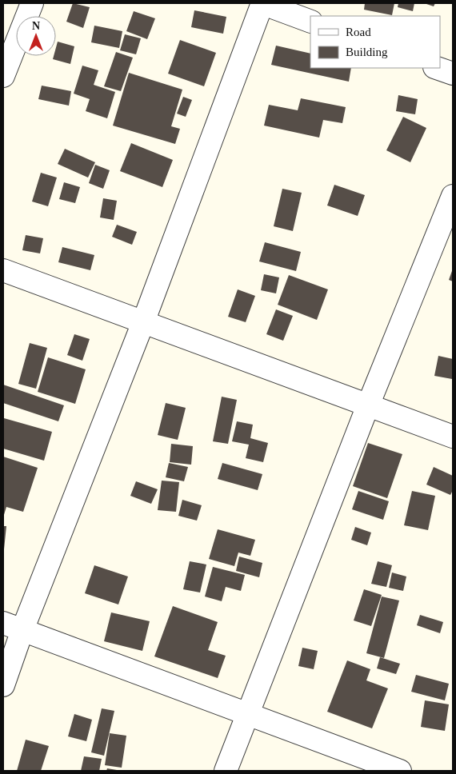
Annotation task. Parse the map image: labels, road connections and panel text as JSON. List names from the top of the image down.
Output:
{
  "legend": ["Road", "Building"],
  "north": "top"
}
